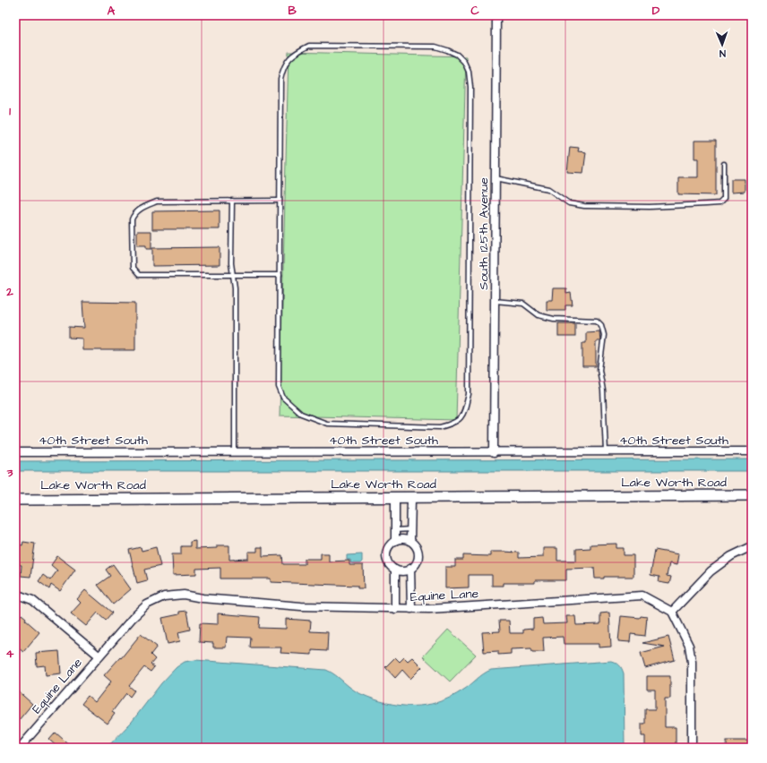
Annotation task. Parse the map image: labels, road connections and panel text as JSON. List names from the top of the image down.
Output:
{
  "streets": {
    "street": [
      "South 125th Avenue",
      "40th Street South",
      "Lake Worth Road",
      "Equine Lane"
    ]
  },
  "crossings": [
    ["South 125th Avenue", "40th Street South"]
  ],
  "north": "bottom",
  "grid": {
    "columns": [
      "A",
      "B",
      "C",
      "D"
    ],
    "rows": [
      "1",
      "2",
      "3",
      "4"
    ]
  }
}
